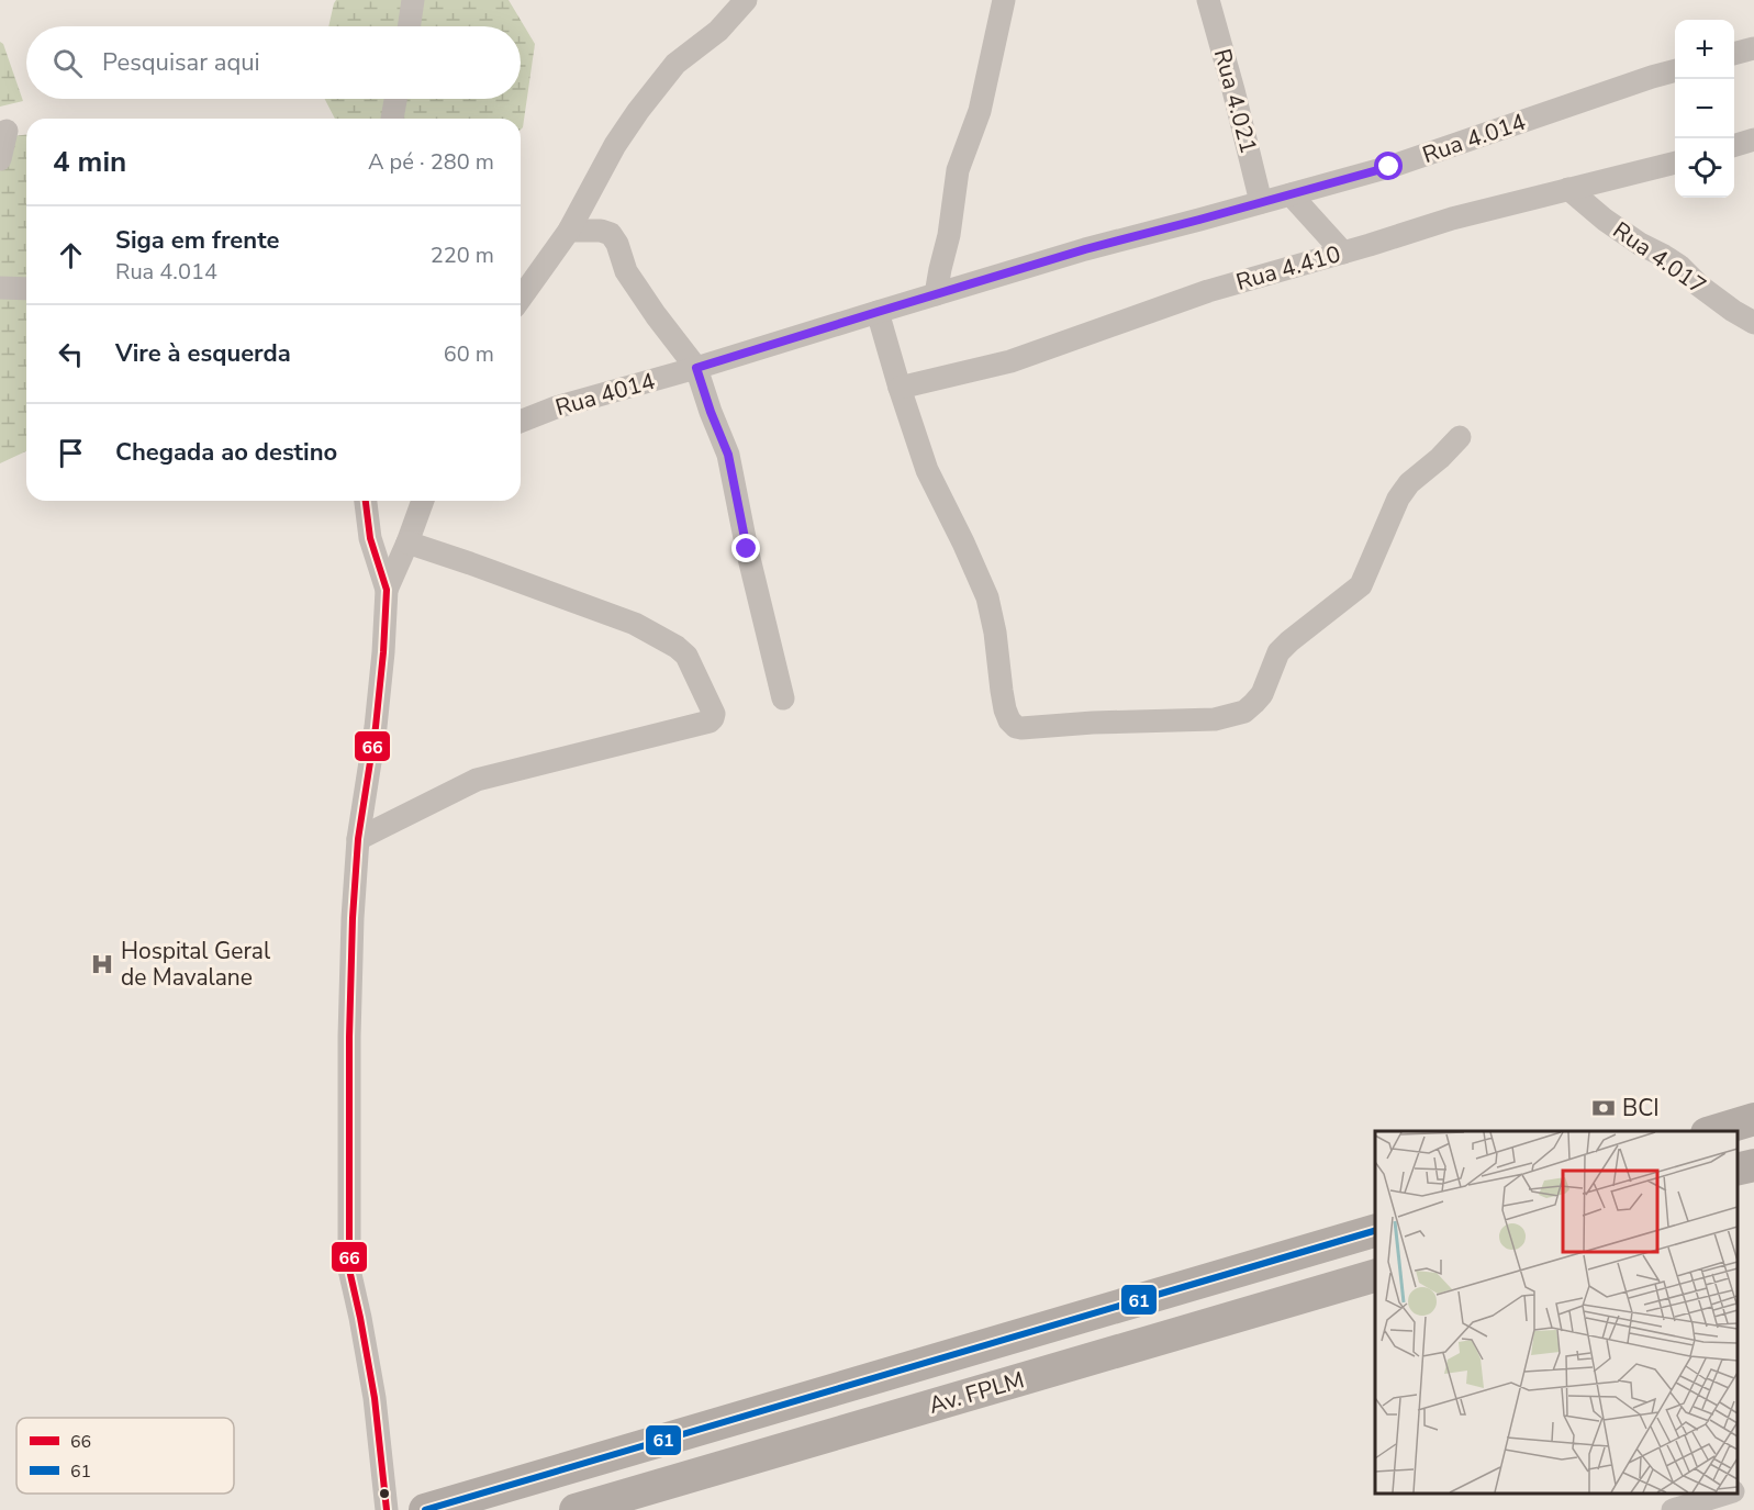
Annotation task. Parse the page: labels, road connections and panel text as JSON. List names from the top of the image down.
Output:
{
  "streets": {
    "main road": ["Av. FPLM"],
    "street": [
      "Rua 4.021",
      "Rua 4.014",
      "Rua 4.017",
      "Rua 4.410",
      "Rua 4014"
    ]
  },
  "crossings": [
    ["Rua 4.021", "Rua 4.014"],
    ["Rua 4.014", "Rua 4014"],
    ["Rua 4.017", "Rua 4.410"]
  ],
  "places": {
    "hospital": ["Hospital Geral de Mavalane"],
    "bank": ["BCI"]
  },
  "lines": ["transit line 66", "transit line 61"],
  "legend": ["66", "61"],
  "page": {
    "map_buttons": ["+", "−"],
    "search": "Pesquisar aqui",
    "heading": ["4 min", "A pé · 280 m"],
    "list": [
      ["Siga em frente", "Rua 4.014", "220 m"],
      ["Vire à esquerda", "60 m"],
      "Chegada ao destino"
    ]
  }
}
